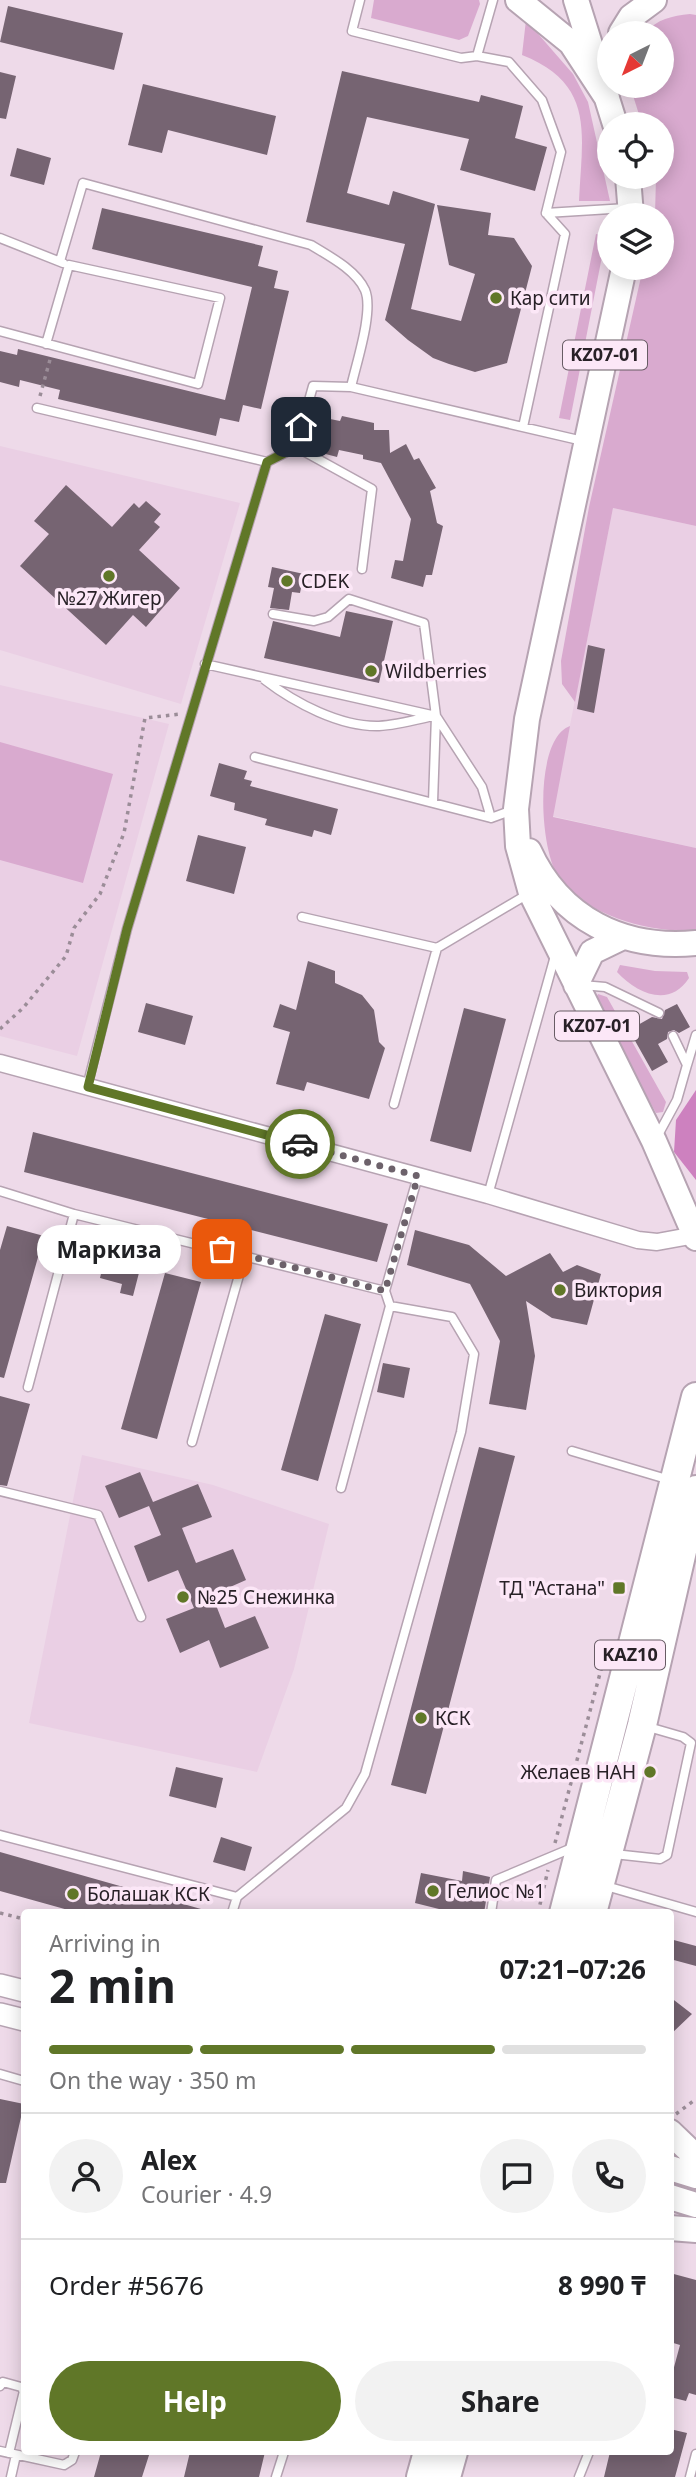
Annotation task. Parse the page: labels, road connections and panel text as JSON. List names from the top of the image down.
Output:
{
  "streets": {
    "highway": ["KAZ10"],
    "main road": ["KZ07-01"]
  },
  "places": {
    "other": [
      "Кар сити",
      "№27 Жигер",
      "CDEK",
      "Wildberries",
      "Маркиза",
      "Виктория",
      "№25 Снежинка",
      "КСК",
      "Желаев НАН",
      "Гелиос №1",
      "Болашак КСК"
    ],
    "transit": ["ТД \"Астана\""]
  },
  "north": "bottom left",
  "page": {
    "bubble": "Маркиза",
    "heading": ["2 min", "Arriving in", "07:21–07:26"],
    "panel": [
      "Alex",
      "Courier · 4.9",
      "Order #5676",
      "8 990 ₸"
    ],
    "bar": "On the way · 350 m",
    "buttons": ["Help", "Share"]
  }
}
